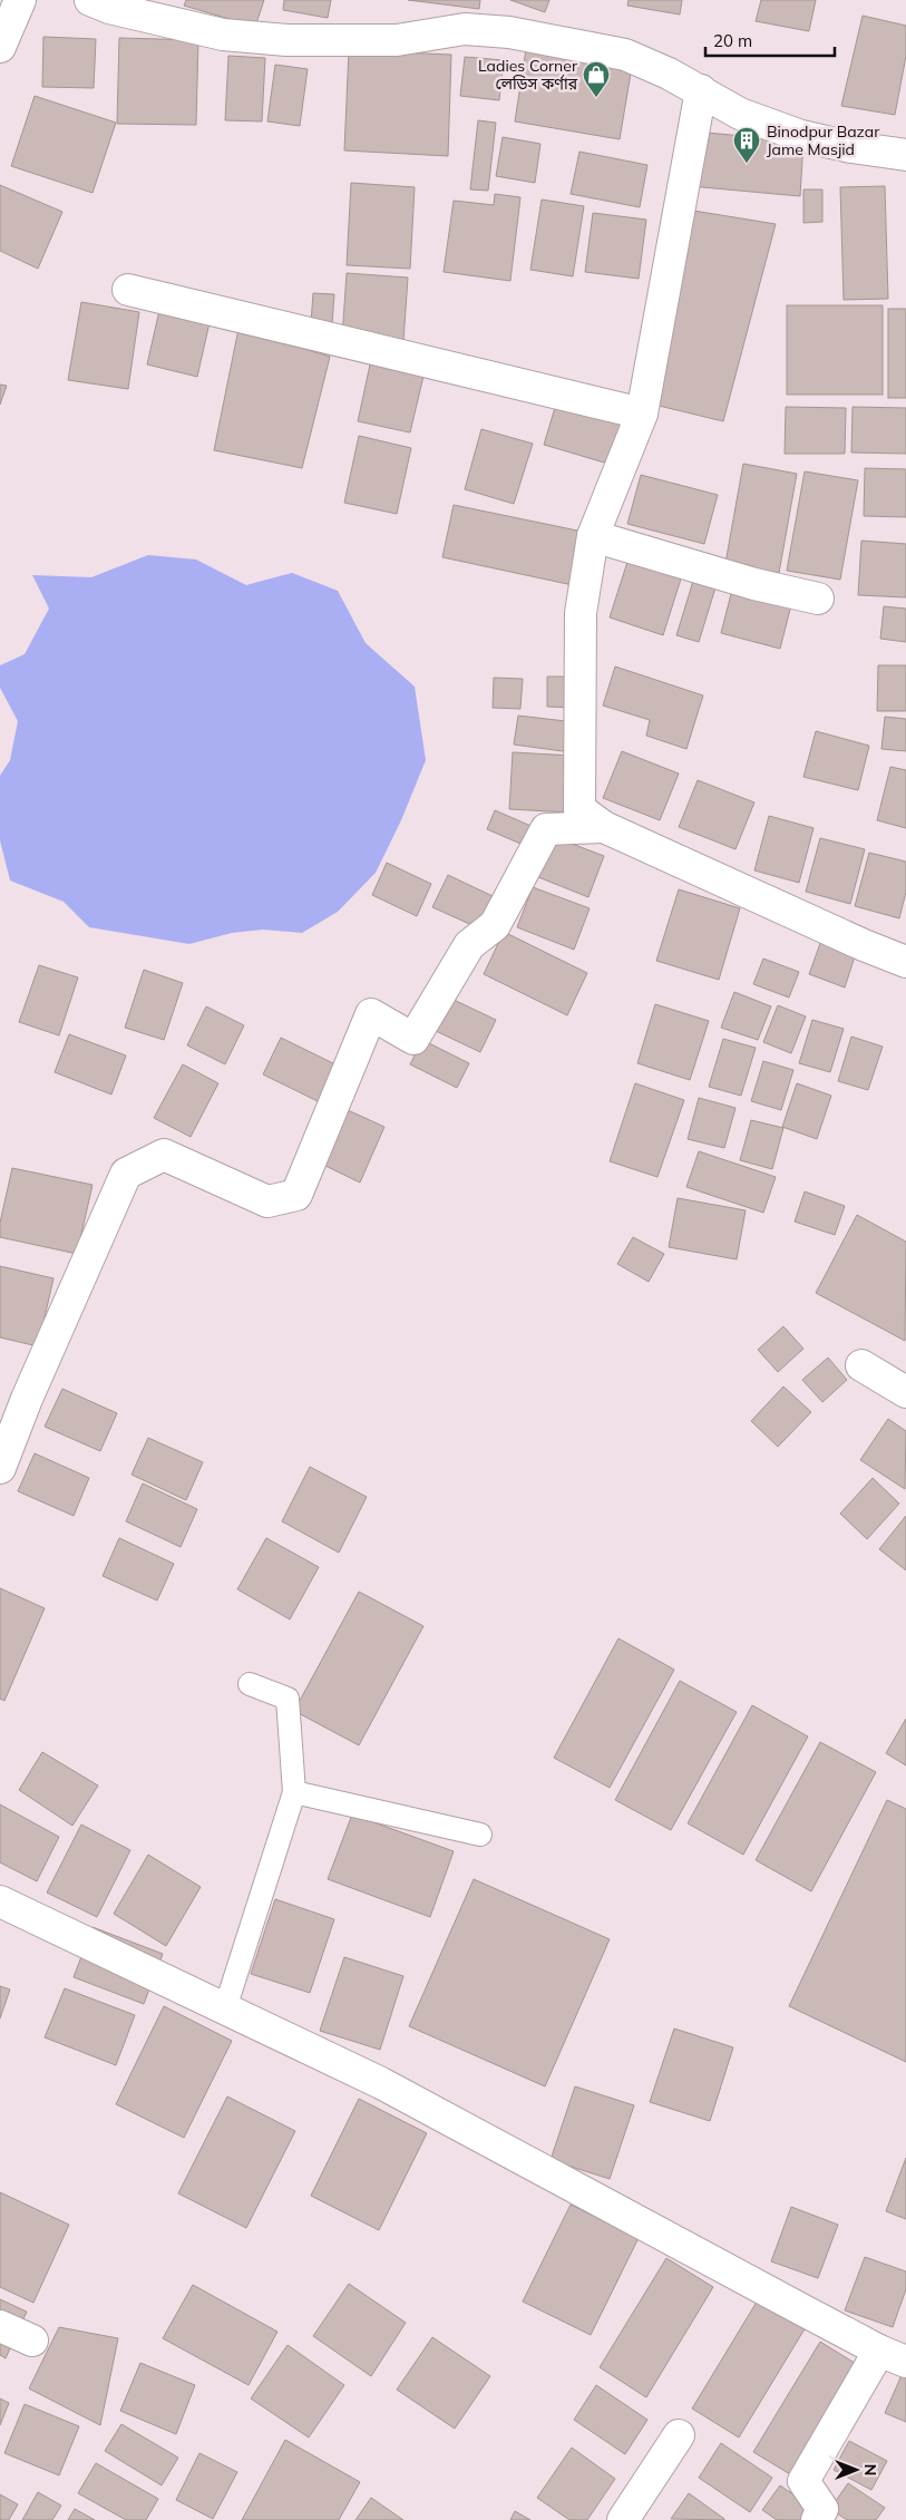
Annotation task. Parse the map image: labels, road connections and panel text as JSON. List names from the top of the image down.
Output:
{
  "places": {
    "shop": ["Ladies Corner লেডিস কর্ণার"],
    "building": ["Binodpur Bazar Jame Masjid"]
  },
  "scale_bar": "20 m",
  "north": "right"
}
